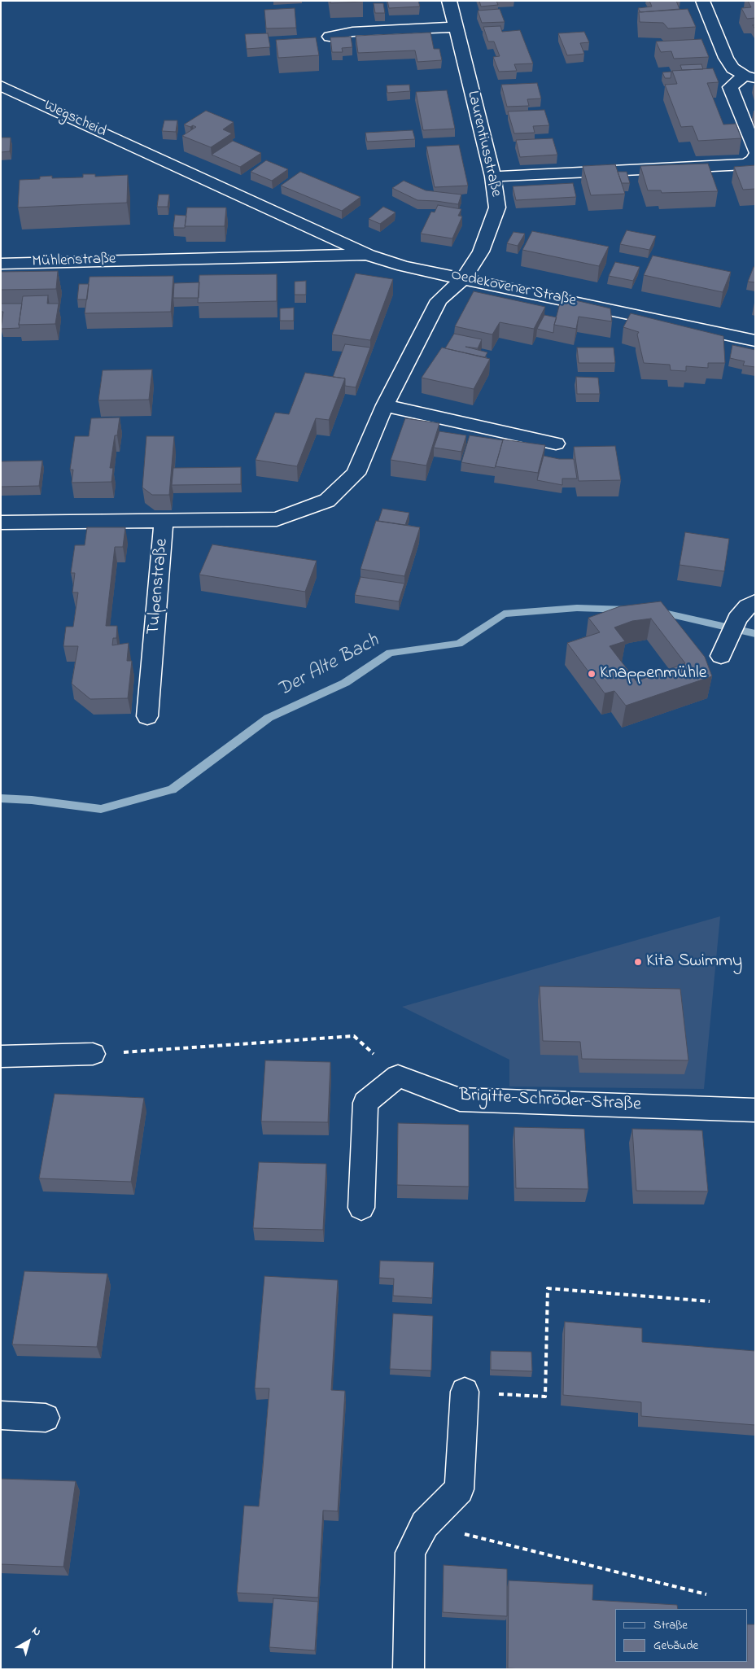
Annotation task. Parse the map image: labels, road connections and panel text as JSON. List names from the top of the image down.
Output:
{
  "streets": {
    "street": [
      "Wegscheid",
      "Laurentiusstraße",
      "Mühlenstraße",
      "Oedekovener Straße",
      "Tulpenstraße",
      "Brigitte-Schröder-Straße"
    ]
  },
  "crossings": [
    ["Wegscheid", "Oedekovener Straße"],
    ["Laurentiusstraße", "Oedekovener Straße"],
    ["Laurentiusstraße", "Tulpenstraße"],
    ["Mühlenstraße", "Oedekovener Straße"]
  ],
  "water": ["Der Alte Bach"],
  "places": ["Knappenmühle", "Kita Swimmy"],
  "legend": ["Straße", "Gebäude"],
  "north": "top right"
}
